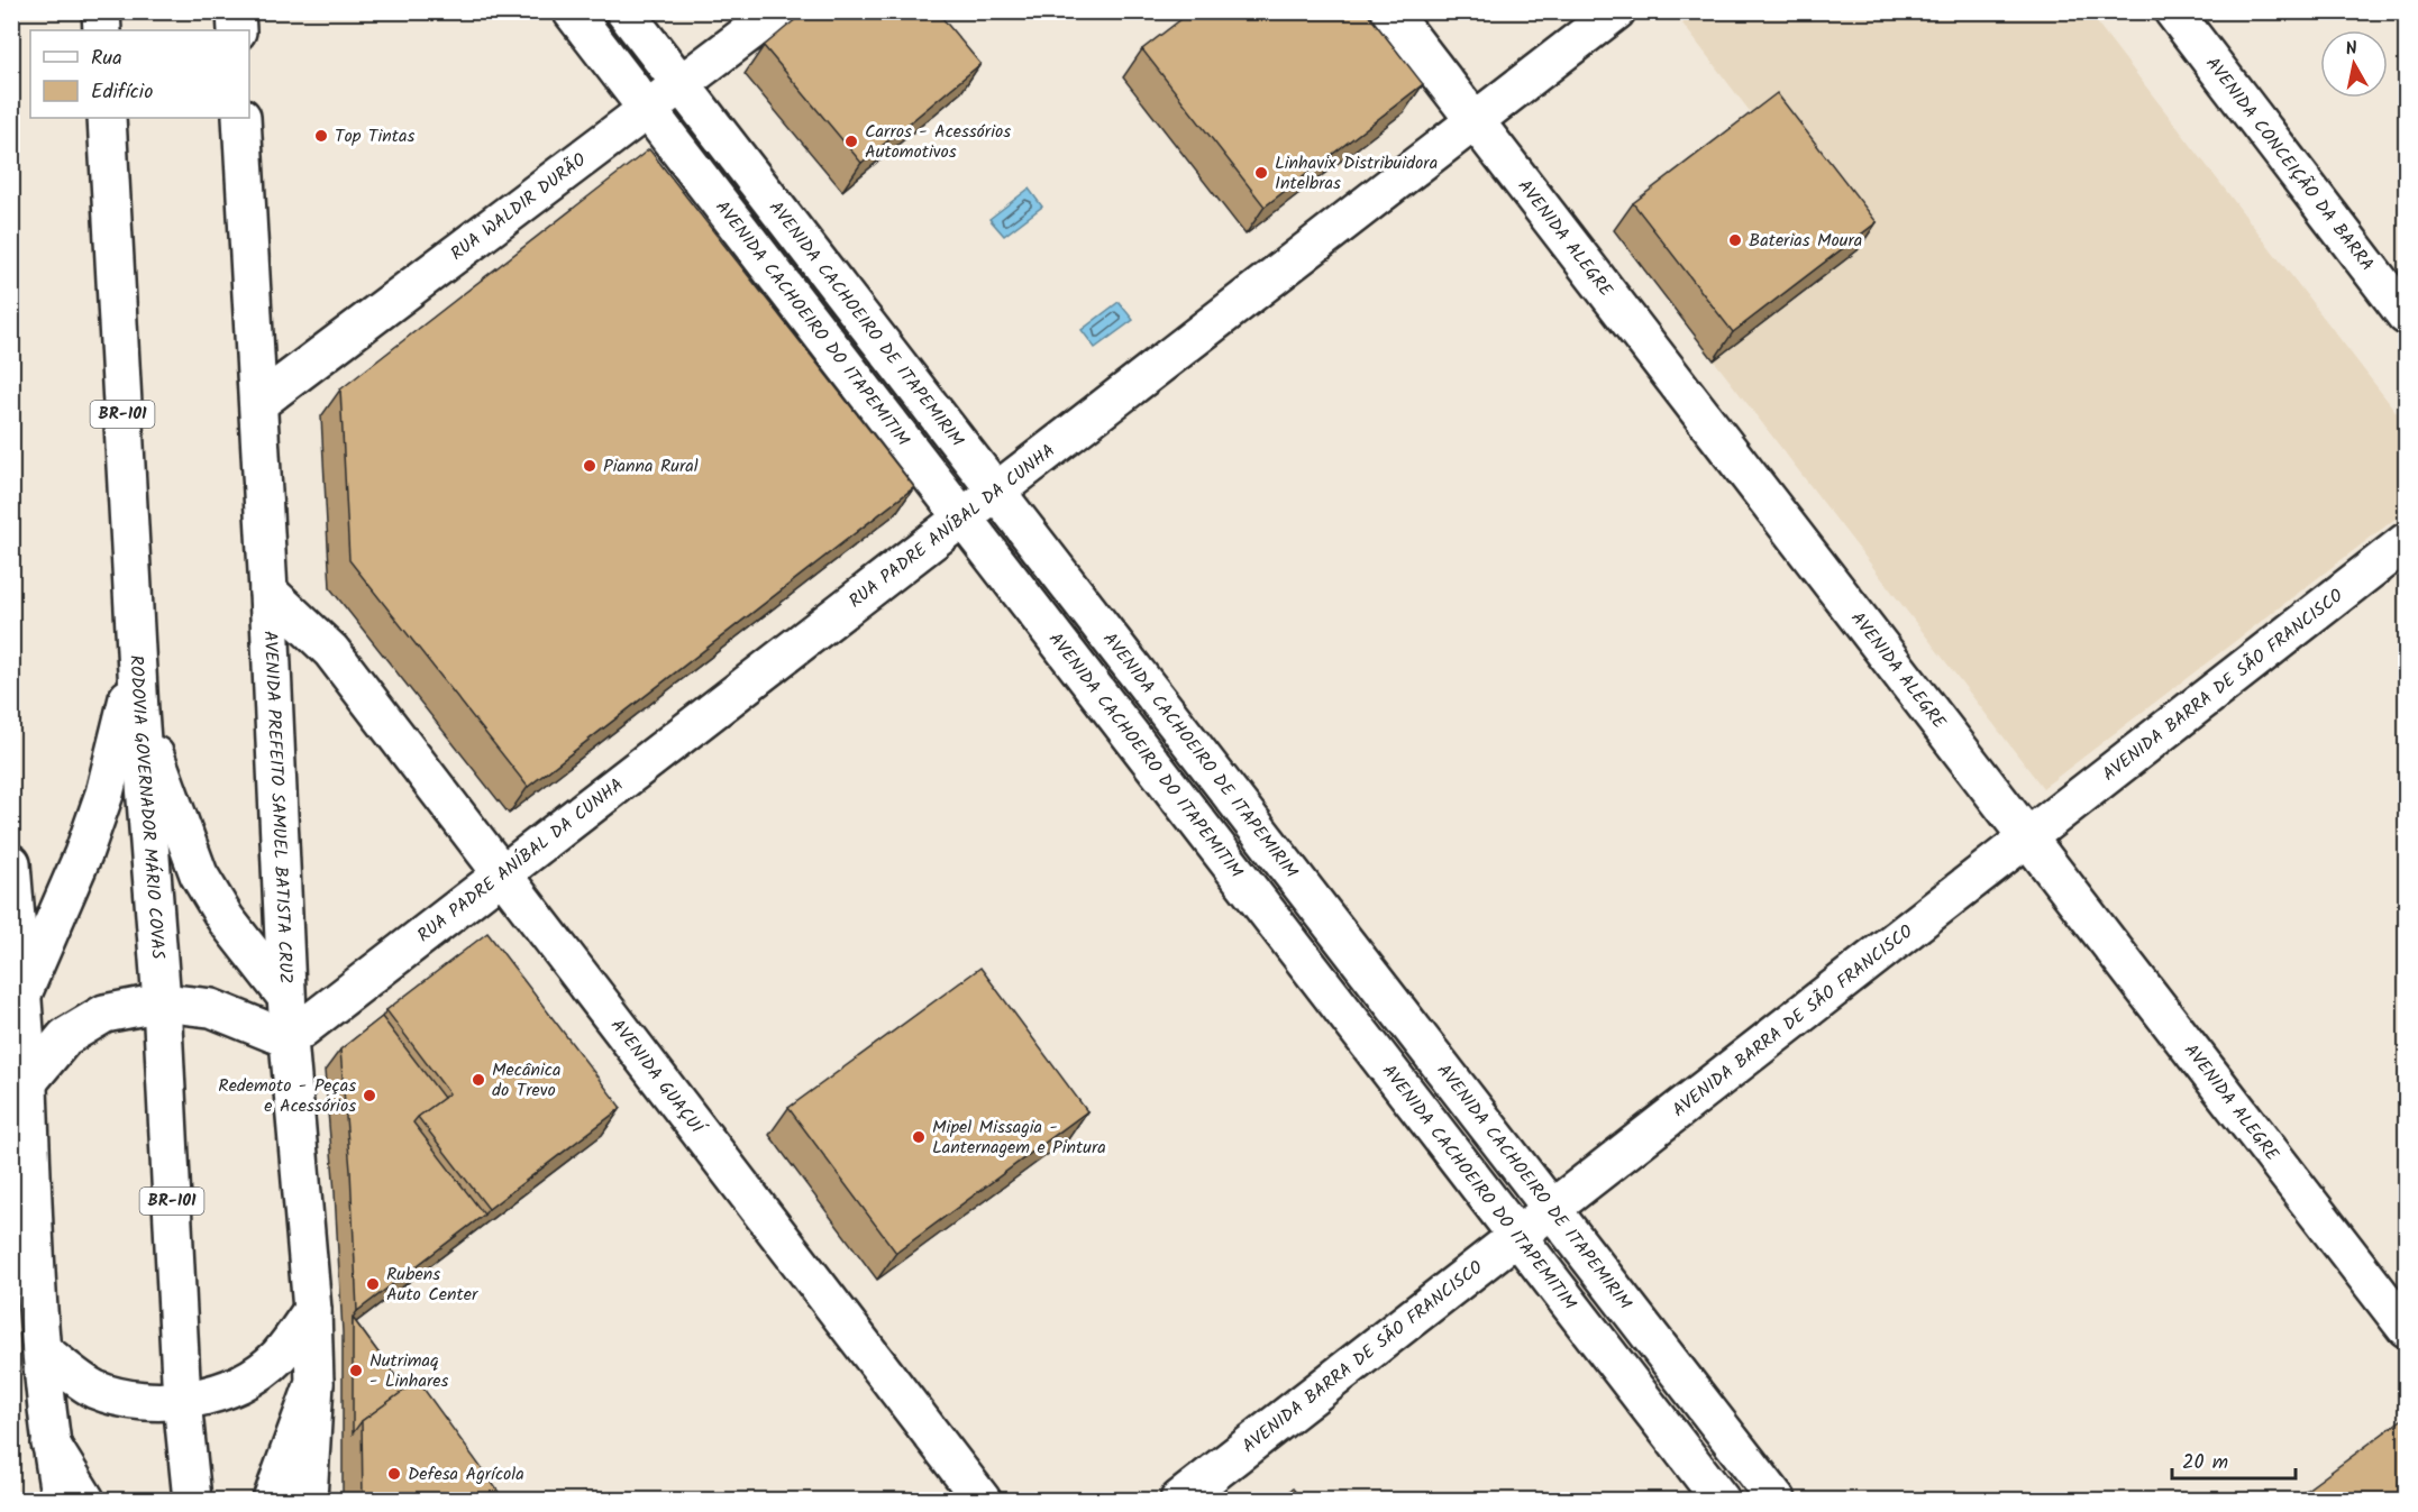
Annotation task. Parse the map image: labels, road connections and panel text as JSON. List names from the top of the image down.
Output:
{
  "streets": {
    "main road": [
      "AVENIDA CONCEIÇÃO DA BARRA",
      "RUA WALDIR DURÃO",
      "AVENIDA ALEGRE",
      "AVENIDA CACHOEIRO DO ITAPEMITIM",
      "AVENIDA CACHOEIRO DE ITAPEMIRIM",
      "BR-101",
      "RUA PADRE ANÍBAL DA CUNHA",
      "AVENIDA BARRA DE SÃO FRANCISCO",
      "RODOVIA GOVERNADOR MÁRIO COVAS",
      "AVENIDA PREFEITO SAMUEL BATISTA CRUZ",
      "AVENIDA GUAÇUÍ"
    ]
  },
  "crossings": [
    ["RUA WALDIR DURÃO", "AVENIDA CACHOEIRO DO ITAPEMITIM"],
    ["RUA WALDIR DURÃO", "AVENIDA CACHOEIRO DE ITAPEMIRIM"],
    ["RUA WALDIR DURÃO", "AVENIDA PREFEITO SAMUEL BATISTA CRUZ"],
    ["AVENIDA ALEGRE", "RUA PADRE ANÍBAL DA CUNHA"],
    ["AVENIDA ALEGRE", "AVENIDA BARRA DE SÃO FRANCISCO"],
    ["AVENIDA CACHOEIRO DO ITAPEMITIM", "RUA PADRE ANÍBAL DA CUNHA"],
    ["AVENIDA CACHOEIRO DO ITAPEMITIM", "AVENIDA BARRA DE SÃO FRANCISCO"],
    ["AVENIDA CACHOEIRO DE ITAPEMIRIM", "RUA PADRE ANÍBAL DA CUNHA"],
    ["AVENIDA CACHOEIRO DE ITAPEMIRIM", "AVENIDA BARRA DE SÃO FRANCISCO"],
    ["RUA PADRE ANÍBAL DA CUNHA", "AVENIDA PREFEITO SAMUEL BATISTA CRUZ"],
    ["RUA PADRE ANÍBAL DA CUNHA", "AVENIDA GUAÇUÍ"],
    ["AVENIDA PREFEITO SAMUEL BATISTA CRUZ", "AVENIDA GUAÇUÍ"]
  ],
  "places": [
    "Top Tintas",
    "Carros - Acessórios Automotivos",
    "Linhavix Distribuidora Intelbras",
    "Baterias Moura",
    "Pianna Rural",
    "Mecânica do Trevo",
    "Redemoto - Peças e Acessórios",
    "Mipel Missagia - Lanternagem e Pintura",
    "Rubens Auto Center",
    "Nutrimaq - Linhares",
    "Defesa Agrícola"
  ],
  "legend": ["Rua", "Edifício"],
  "scale_bar": "20 m",
  "north": "top"
}
